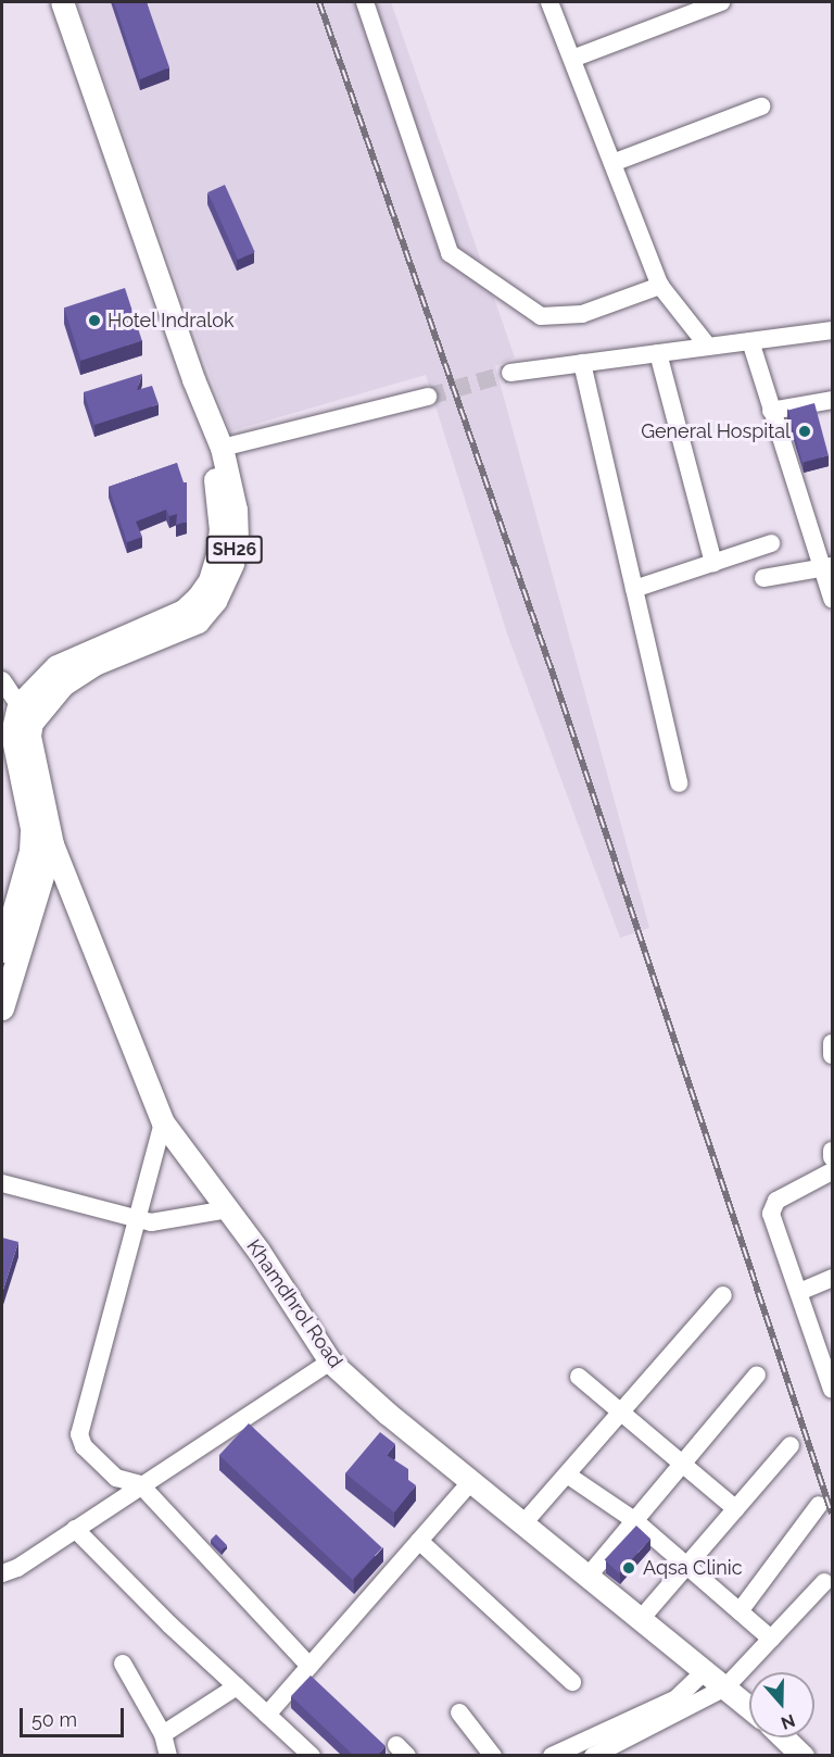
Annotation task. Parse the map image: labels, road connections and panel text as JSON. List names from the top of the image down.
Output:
{
  "streets": {
    "main road": ["SH26", "Khamdhrol Road"]
  },
  "places": ["Hotel Indralok", "General Hospital", "Aqsa Clinic"],
  "scale_bar": "50 m",
  "north": "bottom"
}
